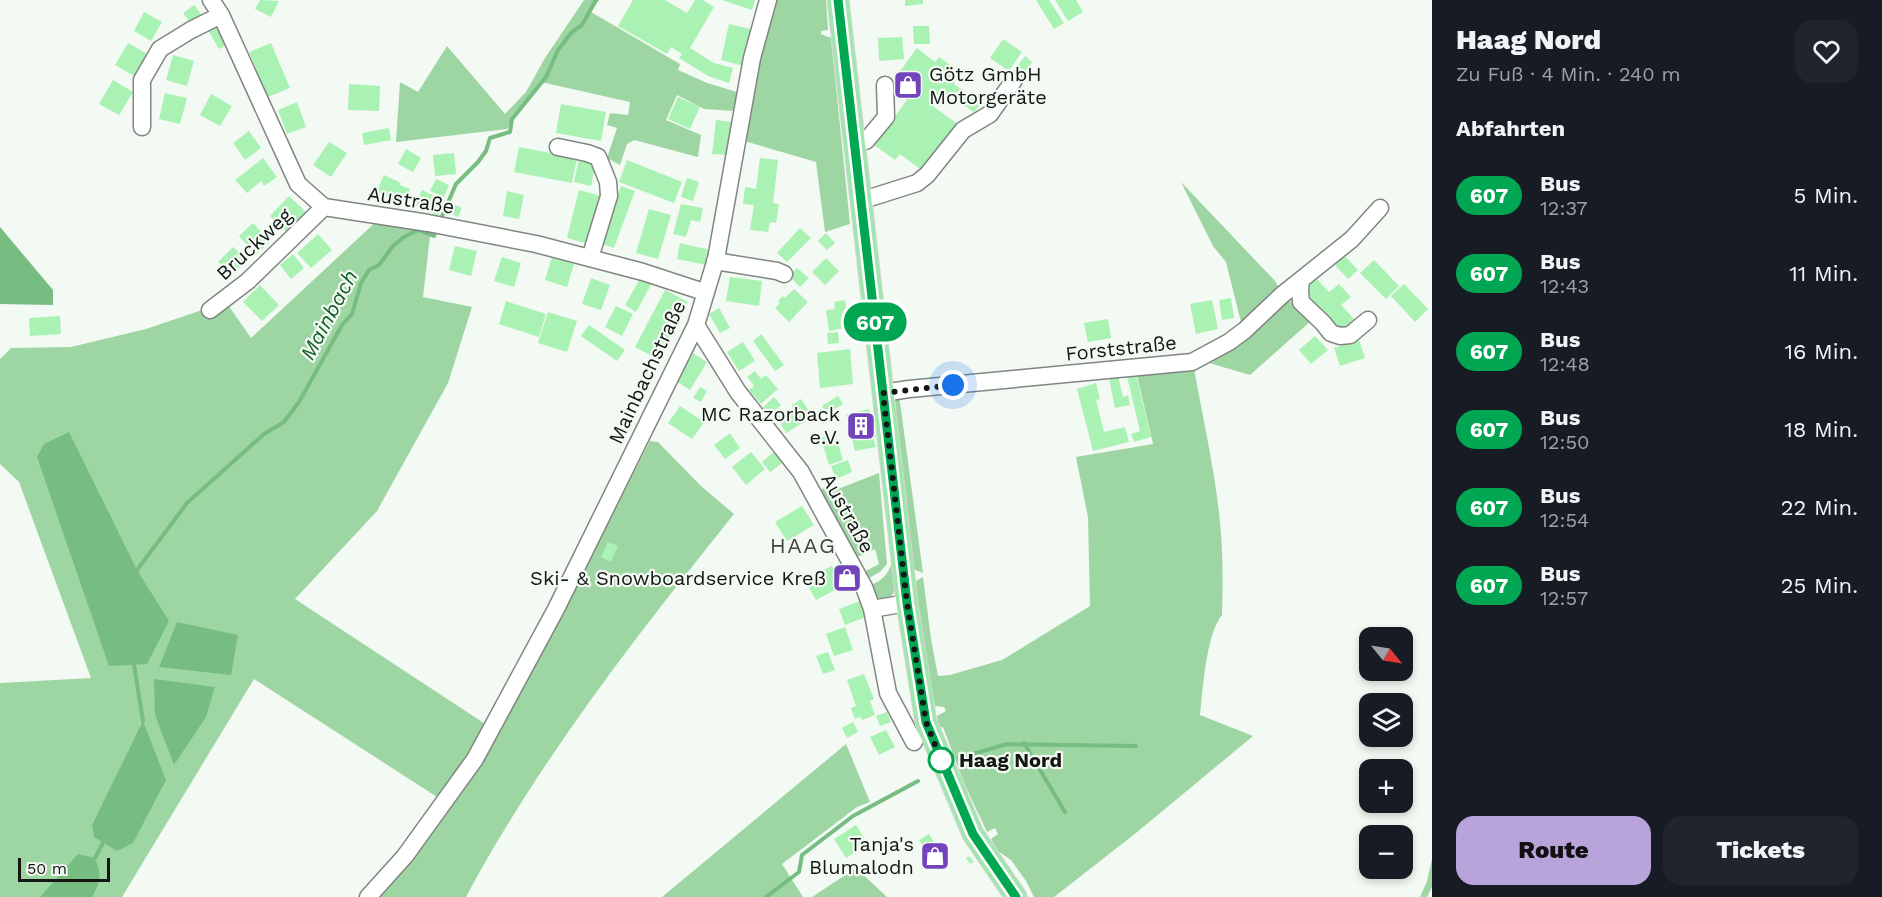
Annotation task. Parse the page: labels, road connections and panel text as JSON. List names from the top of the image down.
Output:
{
  "streets": {
    "street": [
      "Austraße",
      "Bruckweg",
      "Forststraße",
      "Mainbachstraße"
    ]
  },
  "crossings": [
    ["Austraße", "Bruckweg"],
    ["Austraße", "Mainbachstraße"]
  ],
  "districts": ["HAAG"],
  "water": ["Mainbach"],
  "places": {
    "shop": ["Götz GmbH Motorgeräte", "Ski- & Snowboardservice Kreß", "Tanja's Blumalodn"],
    "building": ["MC Razorback e.V."],
    "other": ["Haag Nord"]
  },
  "lines": ["bus line 607"],
  "scale_bar": "50 m",
  "north": "bottom right",
  "page": {
    "on_map": "607",
    "heading": [
      ["Haag Nord", "Zu Fuß · 4 Min. · 240 m"],
      "Abfahrten"
    ],
    "list": [
      {
        "mark": "607",
        "name": "Bus",
        "note": "12:37",
        "value": "5 Min."
      },
      {
        "mark": "607",
        "name": "Bus",
        "note": "12:43",
        "value": "11 Min."
      },
      {
        "mark": "607",
        "name": "Bus",
        "note": "12:48",
        "value": "16 Min."
      },
      {
        "mark": "607",
        "name": "Bus",
        "note": "12:50",
        "value": "18 Min."
      },
      {
        "mark": "607",
        "name": "Bus",
        "note": "12:54",
        "value": "22 Min."
      },
      {
        "mark": "607",
        "name": "Bus",
        "note": "12:57",
        "value": "25 Min."
      }
    ],
    "map_buttons": ["+", "−"],
    "buttons": ["Route", "Tickets"],
    "scale": "50 m"
  }
}
